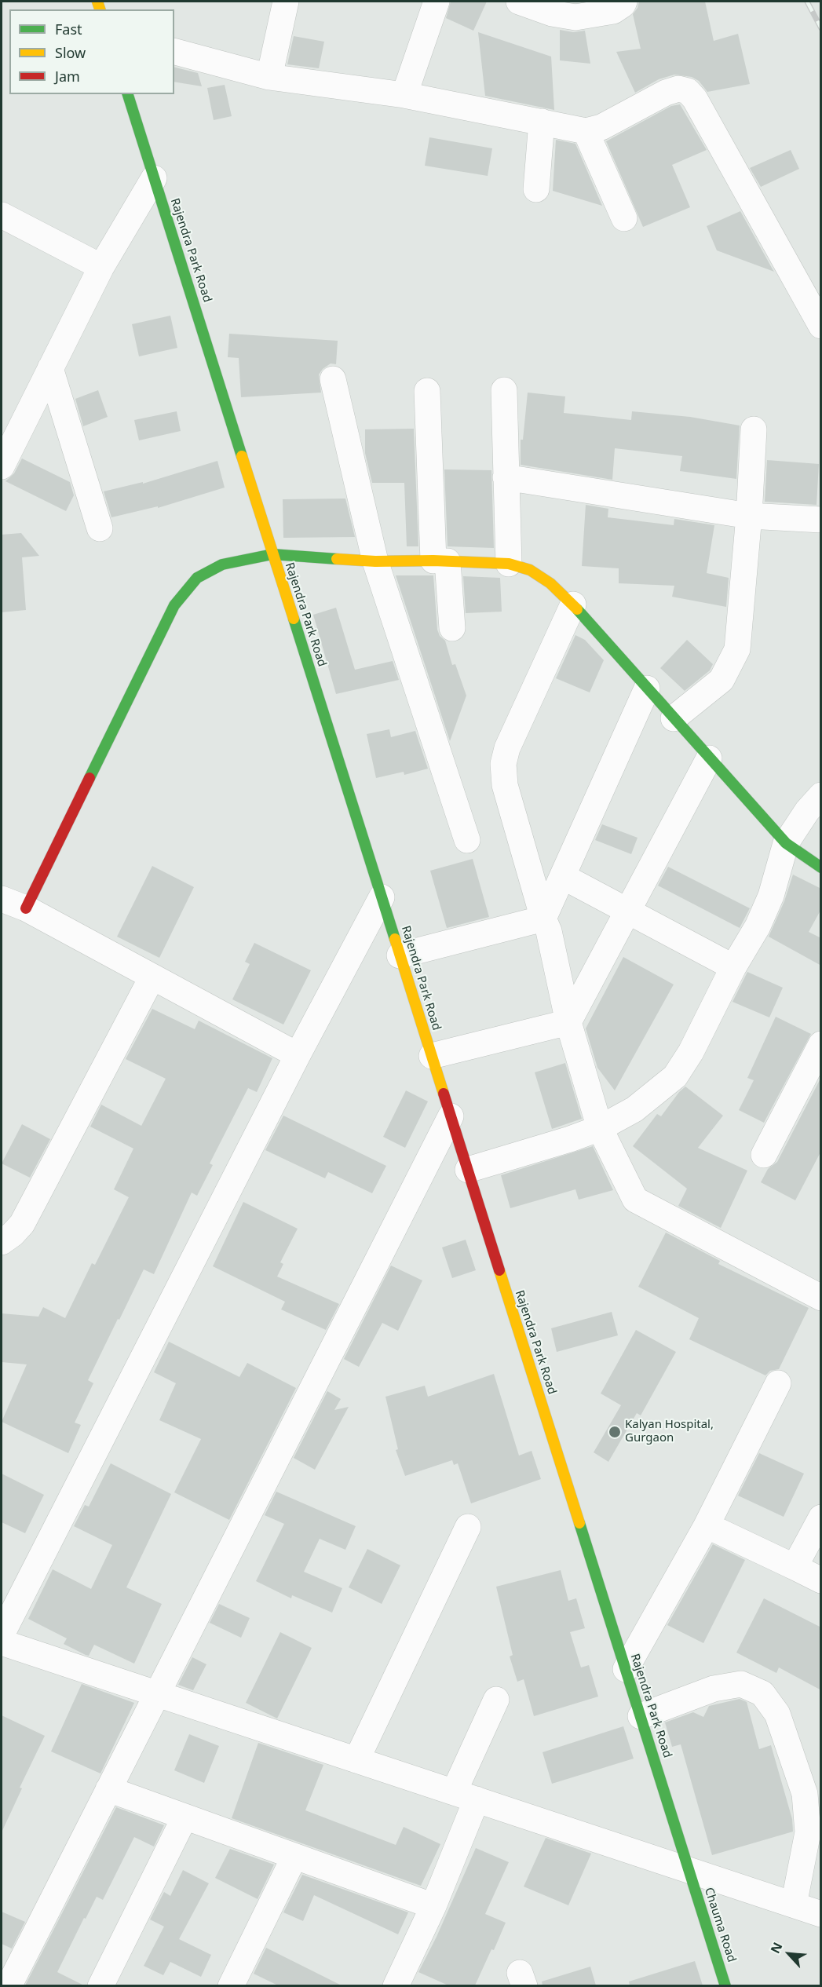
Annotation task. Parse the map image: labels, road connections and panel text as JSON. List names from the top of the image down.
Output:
{
  "streets": {
    "street": ["Rajendra Park Road", "Chauma Road"]
  },
  "crossings": [
    ["Rajendra Park Road", "Chauma Road"]
  ],
  "places": ["Kalyan Hospital, Gurgaon"],
  "legend": ["Fast", "Slow", "Jam"],
  "north": "top left"
}
